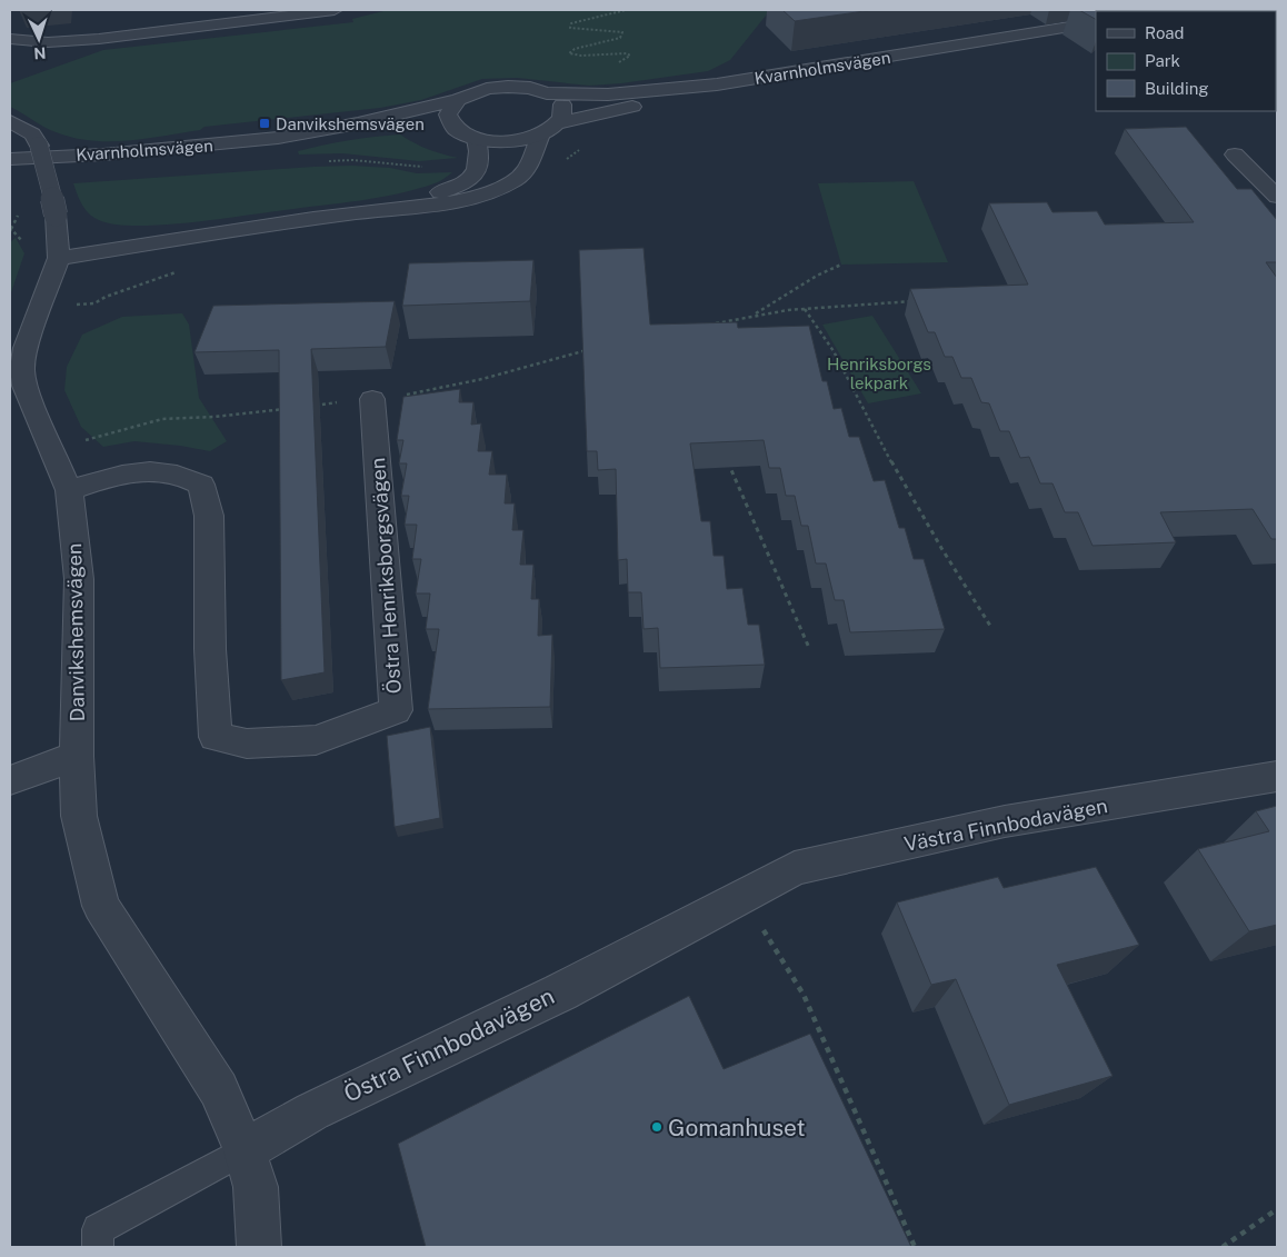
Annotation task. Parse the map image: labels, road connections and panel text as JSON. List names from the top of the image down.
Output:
{
  "streets": {
    "street": [
      "Kvarnholmsvägen",
      "Östra Henriksborgsvägen",
      "Danvikshemsvägen",
      "Västra Finnbodavägen",
      "Östra Finnbodavägen"
    ]
  },
  "crossings": [
    ["Östra Henriksborgsvägen", "Danvikshemsvägen"],
    ["Danvikshemsvägen", "Östra Finnbodavägen"],
    ["Västra Finnbodavägen", "Östra Finnbodavägen"]
  ],
  "parks": ["Henriksborgs lekpark"],
  "places": {
    "transit": ["Danvikshemsvägen"],
    "other": ["Gomanhuset"]
  },
  "legend": ["Road", "Park", "Building"],
  "north": "bottom"
}
